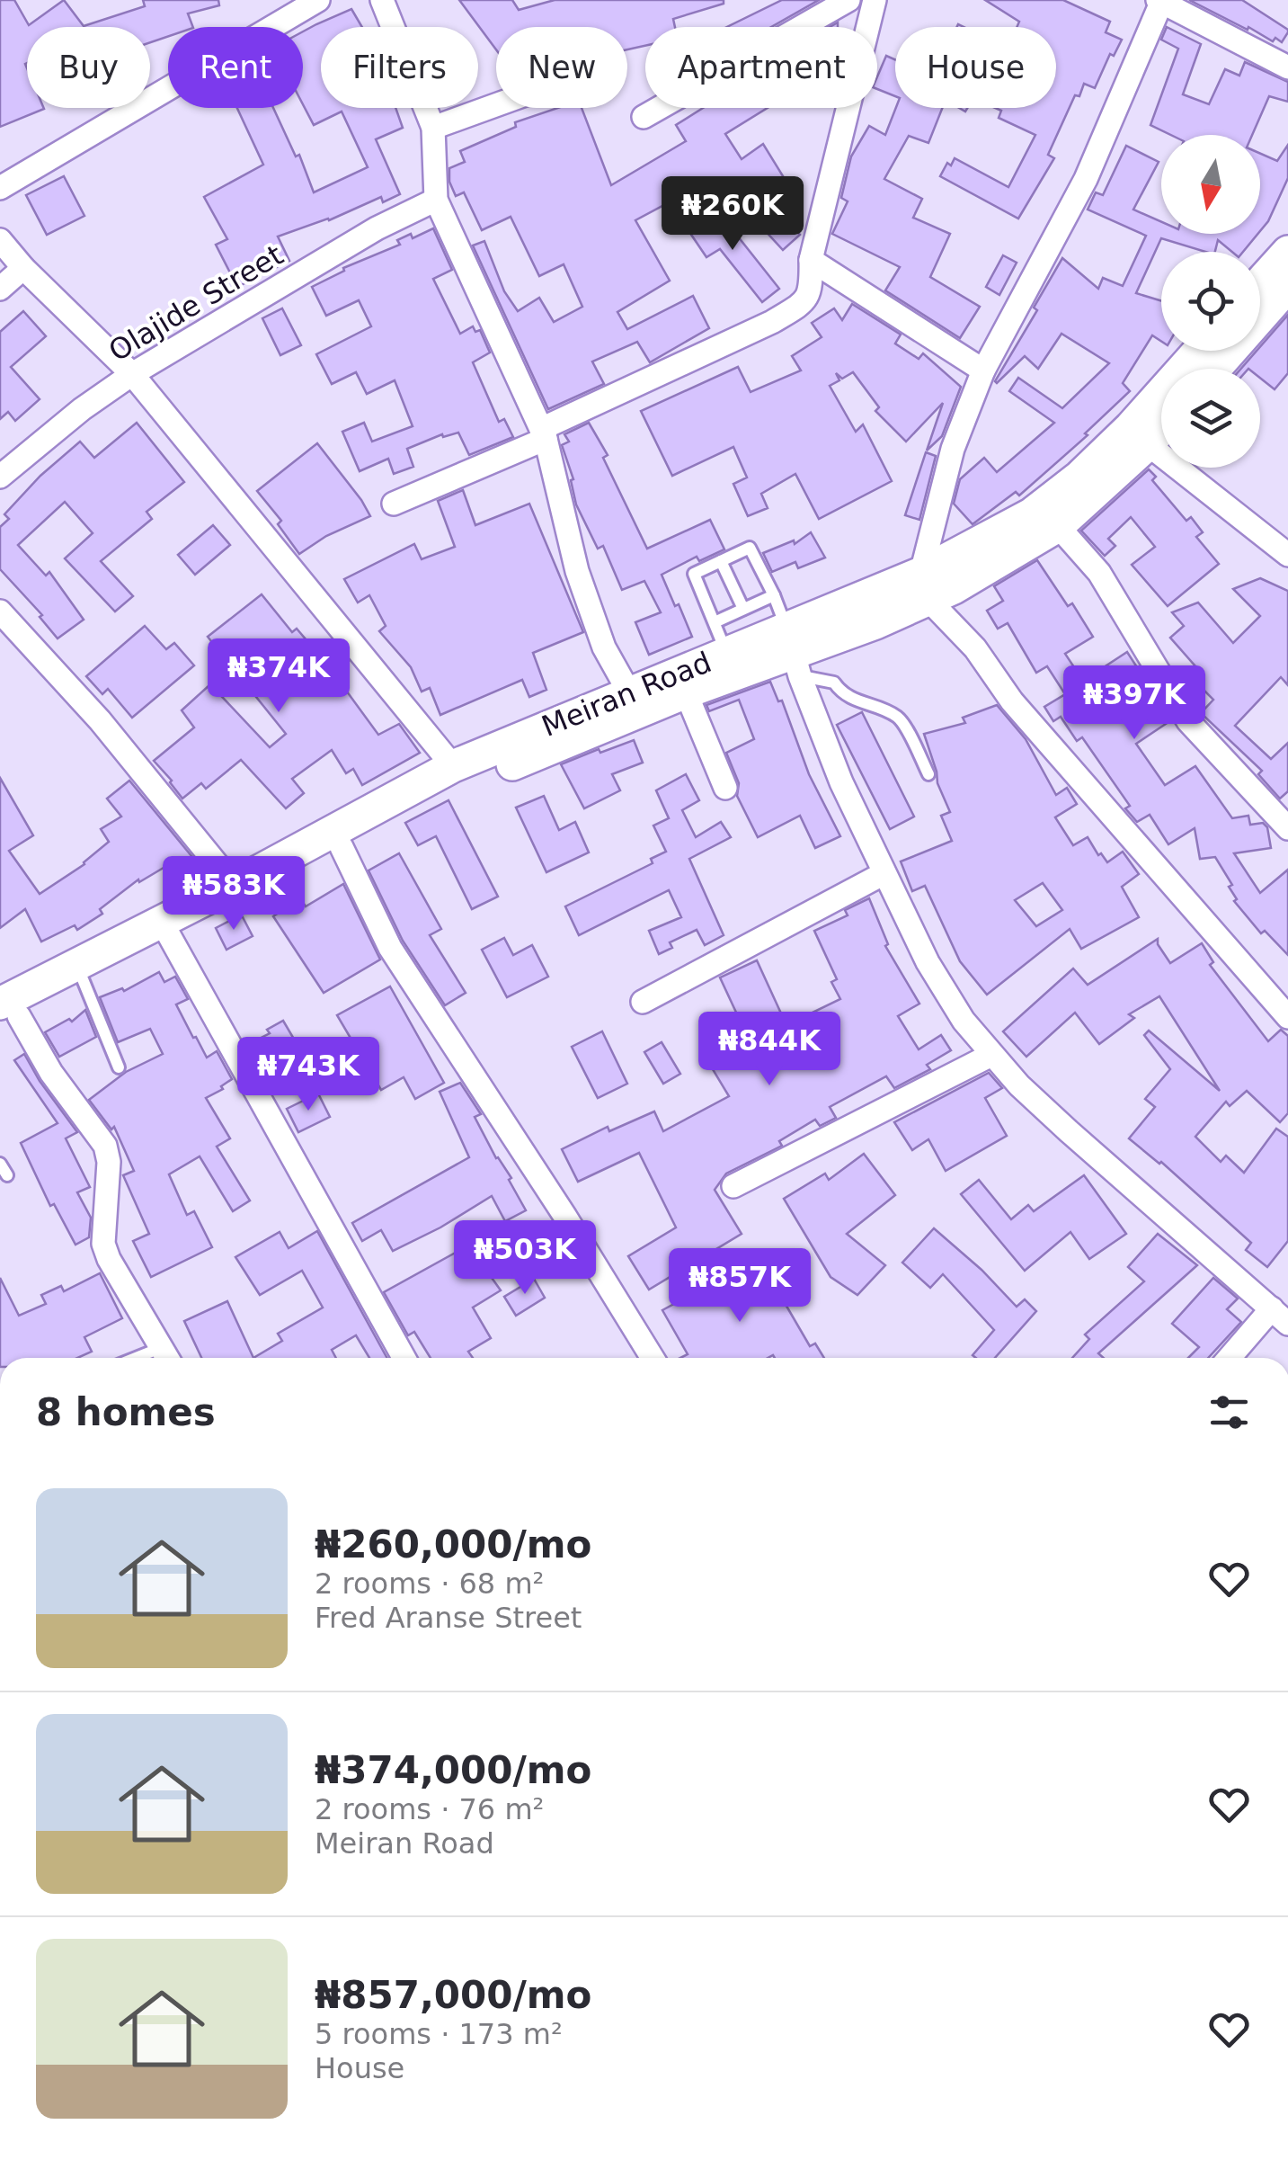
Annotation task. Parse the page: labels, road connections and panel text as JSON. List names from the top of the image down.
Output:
{
  "streets": {
    "main road": ["Meiran Road"],
    "street": ["Olajide Street"]
  },
  "north": "bottom",
  "page": {
    "chip": [
      "Buy",
      "Rent",
      "Filters",
      "New",
      "Apartment",
      "House"
    ],
    "price": [
      "₦260K",
      "₦374K",
      "₦397K",
      "₦583K",
      "₦844K",
      "₦743K",
      "₦503K",
      "₦857K"
    ],
    "heading": "8 homes",
    "list": [
      {
        "name": "₦260,000/mo",
        "note": "2 rooms · 68 m² · Fred Aranse Street"
      },
      {
        "name": "₦374,000/mo",
        "note": "2 rooms · 76 m² · Meiran Road"
      },
      {
        "name": "₦857,000/mo",
        "note": "5 rooms · 173 m² · House"
      }
    ]
  }
}
